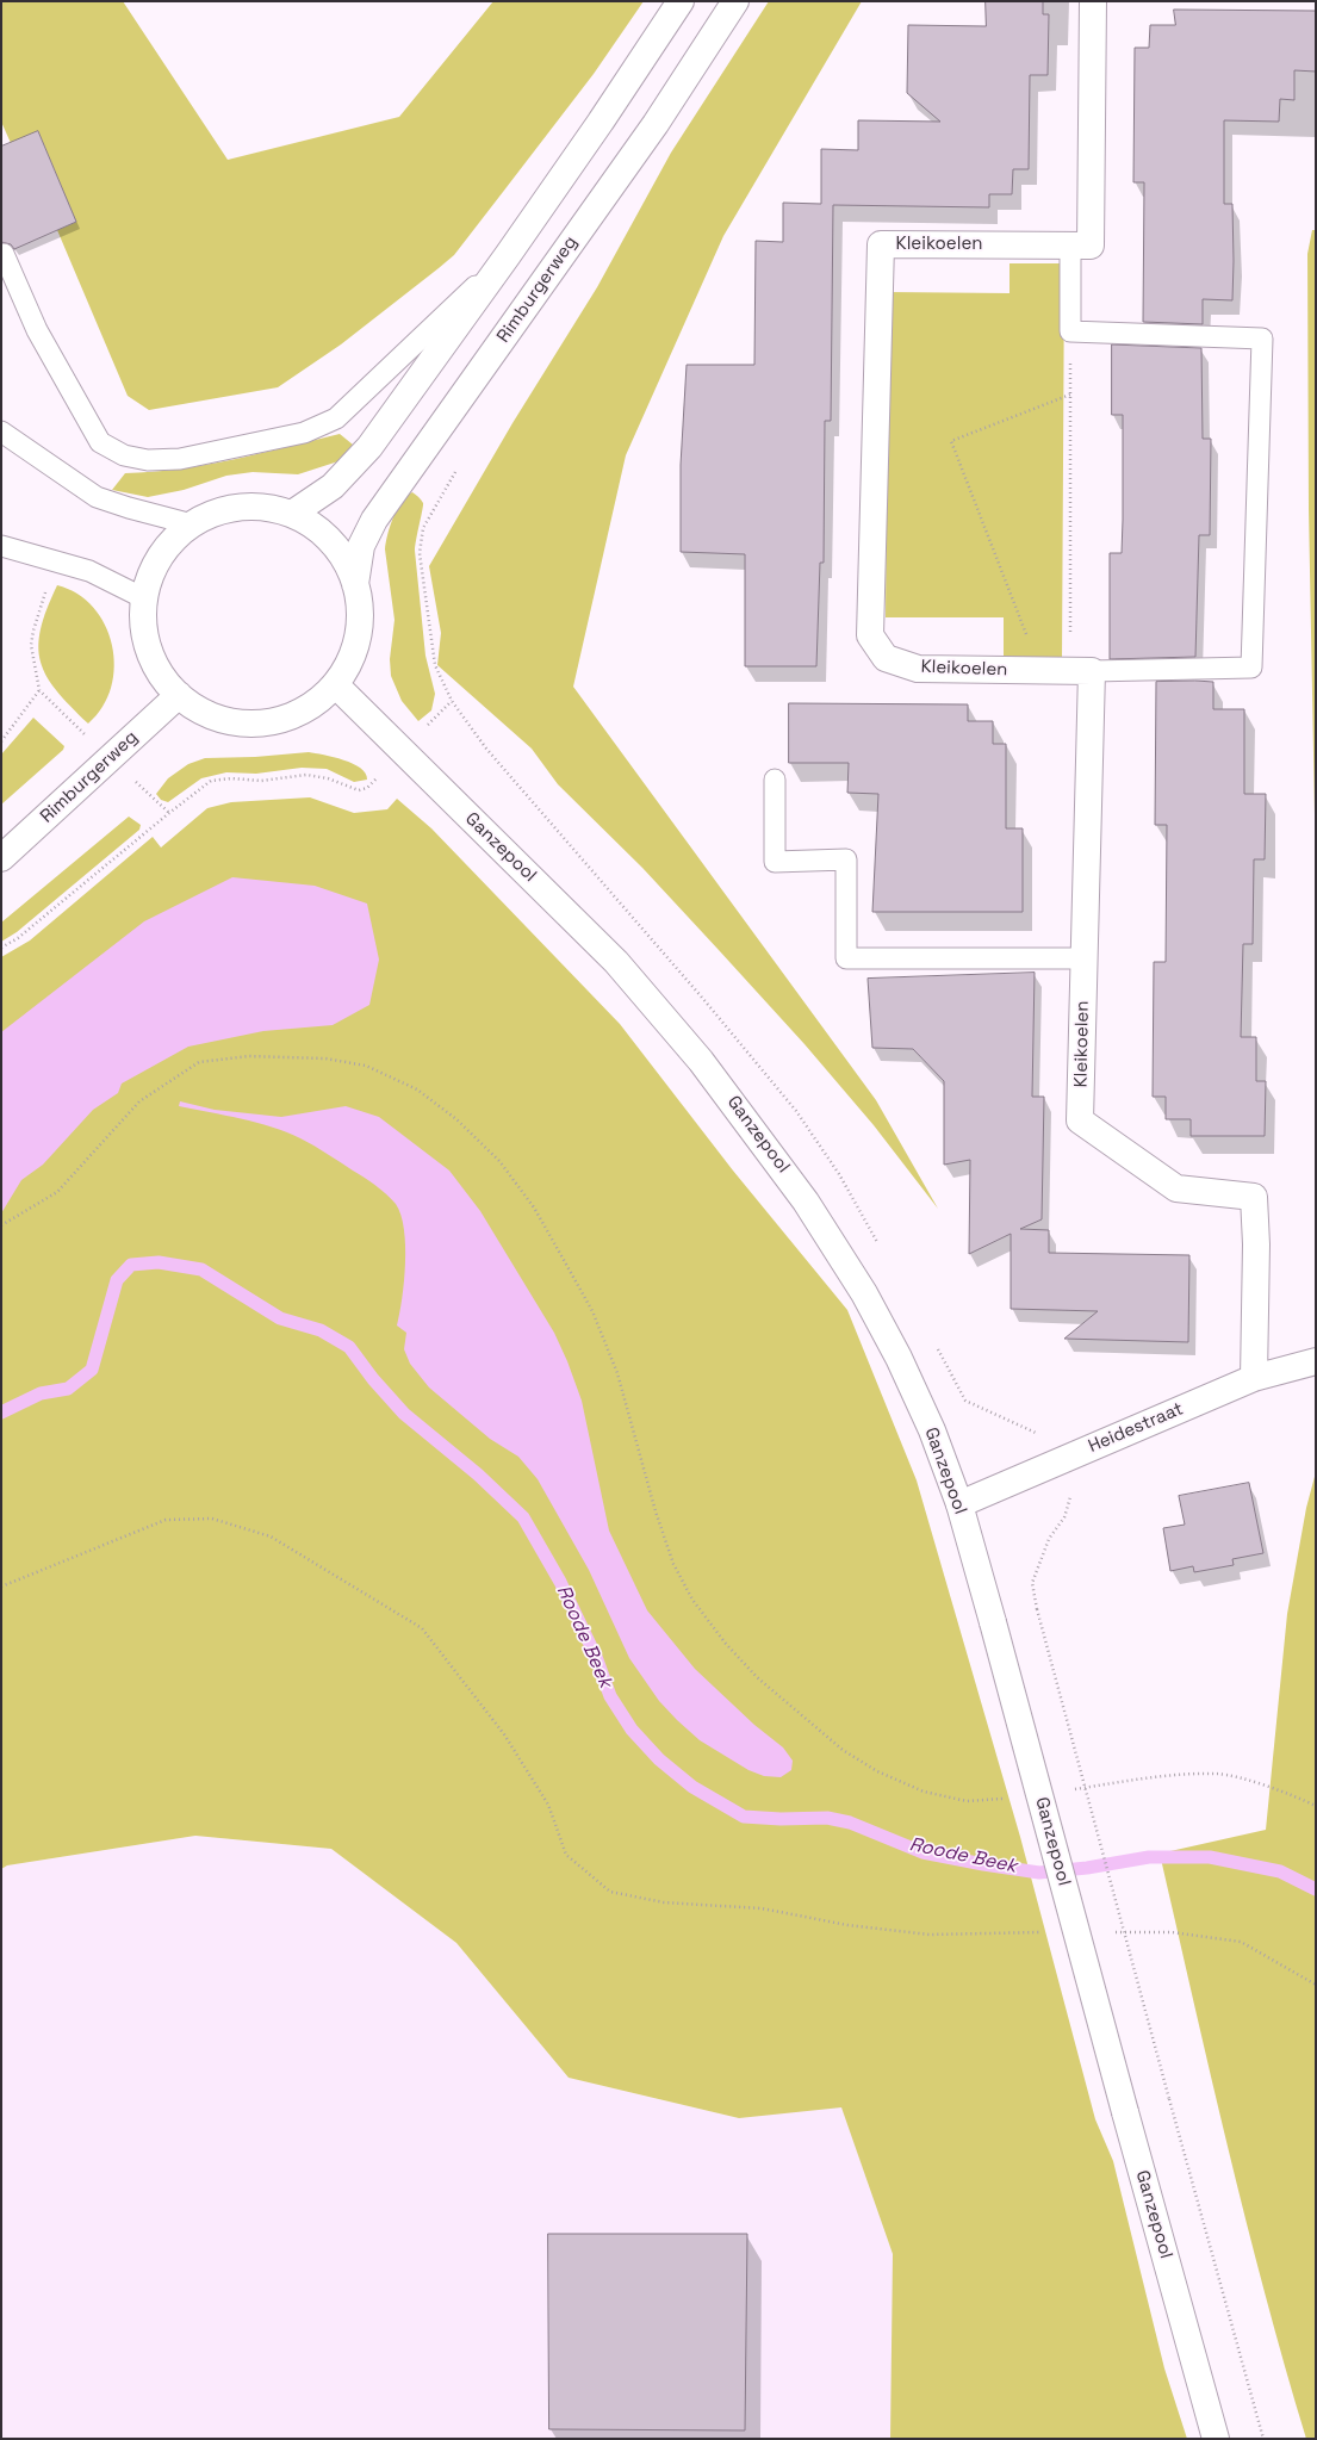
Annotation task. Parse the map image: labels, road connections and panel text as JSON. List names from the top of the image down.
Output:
{
  "streets": {
    "main road": [
      "Kleikoelen",
      "Rimburgerweg",
      "Ganzepool",
      "Heidestraat"
    ]
  },
  "crossings": [
    ["Kleikoelen", "Heidestraat"],
    ["Ganzepool", "Heidestraat"]
  ],
  "water": ["Roode Beek"]
}
